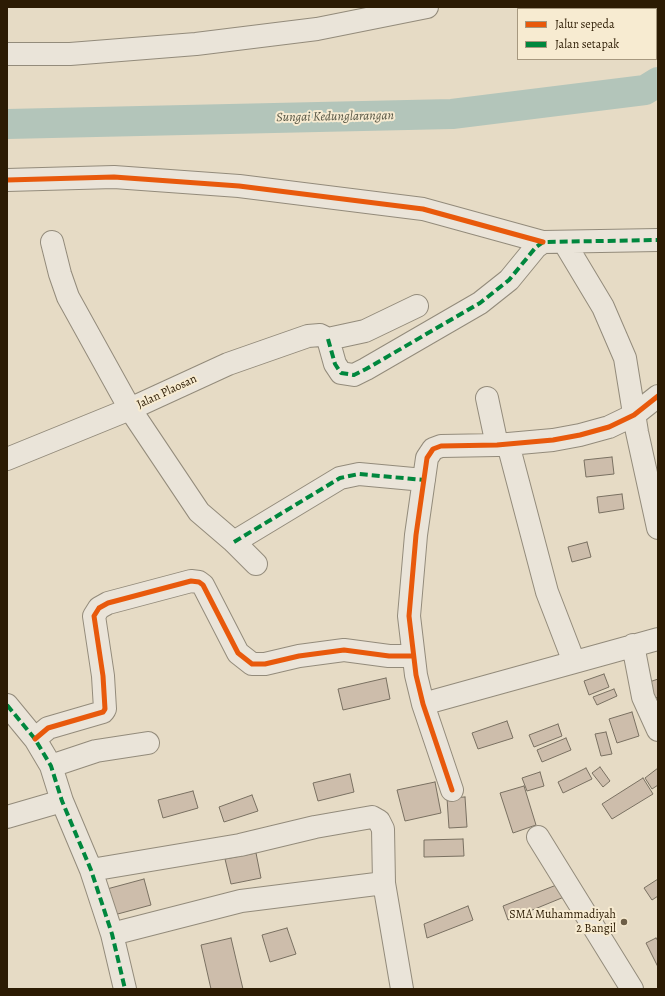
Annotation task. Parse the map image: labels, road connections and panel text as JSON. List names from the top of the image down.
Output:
{
  "streets": {
    "street": ["Jalan Plaosan"]
  },
  "water": ["Sungai Kedunglarangan"],
  "places": ["SMA Muhammadiyah 2 Bangil"],
  "legend": ["Jalur sepeda", "Jalan setapak"]
}
